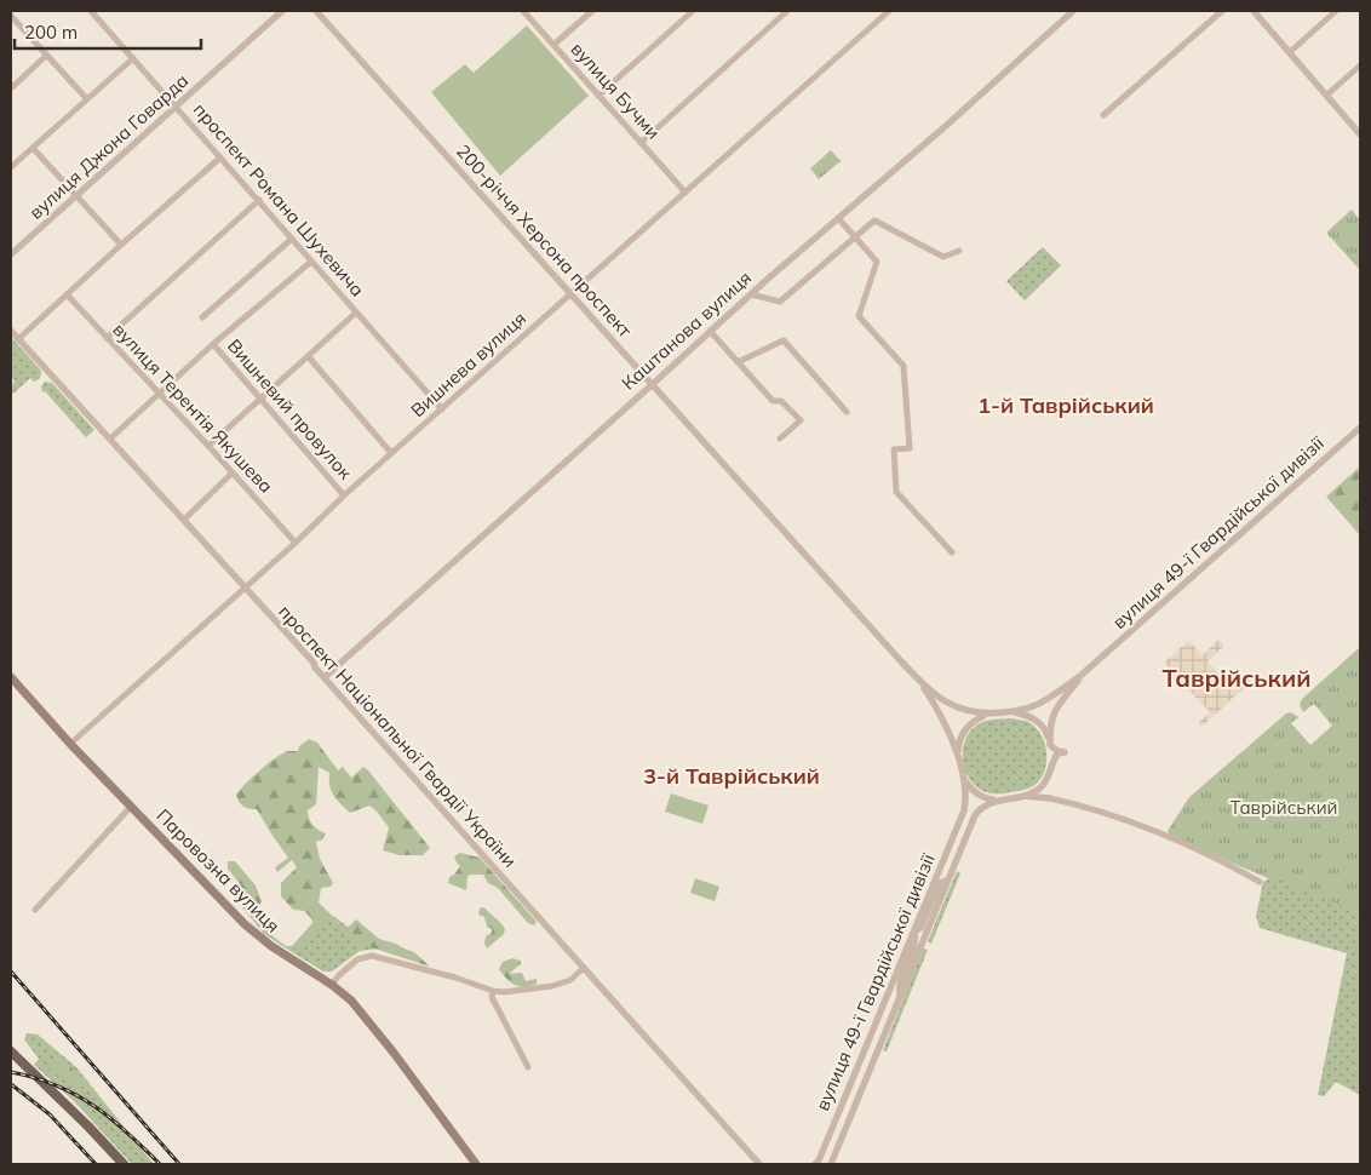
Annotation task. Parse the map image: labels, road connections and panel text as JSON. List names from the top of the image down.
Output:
{
  "streets": {
    "main road": ["Паровозна вулиця"],
    "street": [
      "вулиця Бучми",
      "вулиця Джона Говарда",
      "проспект Романа Шухевича",
      "200-річчя Херсона проспект",
      "Каштанова вулиця",
      "Вишнева вулиця",
      "вулиця Терентія Якушева",
      "Вишневий провулок",
      "вулиця 49-ї Гвардійської дивізії",
      "проспект Національної Гвардії України"
    ]
  },
  "crossings": [
    ["вулиця Бучми", "Вишнева вулиця"],
    ["вулиця Джона Говарда", "проспект Романа Шухевича"],
    ["проспект Романа Шухевича", "Вишнева вулиця"],
    ["200-річчя Херсона проспект", "Каштанова вулиця"],
    ["200-річчя Херсона проспект", "Вишнева вулиця"],
    ["Каштанова вулиця", "проспект Національної Гвардії України"],
    ["Вишнева вулиця", "вулиця Терентія Якушева"],
    ["Вишнева вулиця", "Вишневий провулок"],
    ["Вишнева вулиця", "проспект Національної Гвардії України"],
    ["Вишнева вулиця", "Паровозна вулиця"]
  ],
  "districts": ["1-й Таврійський", "Таврійський", "3-й Таврійський"],
  "parks": ["Таврійський"],
  "scale_bar": "200 m"
}
